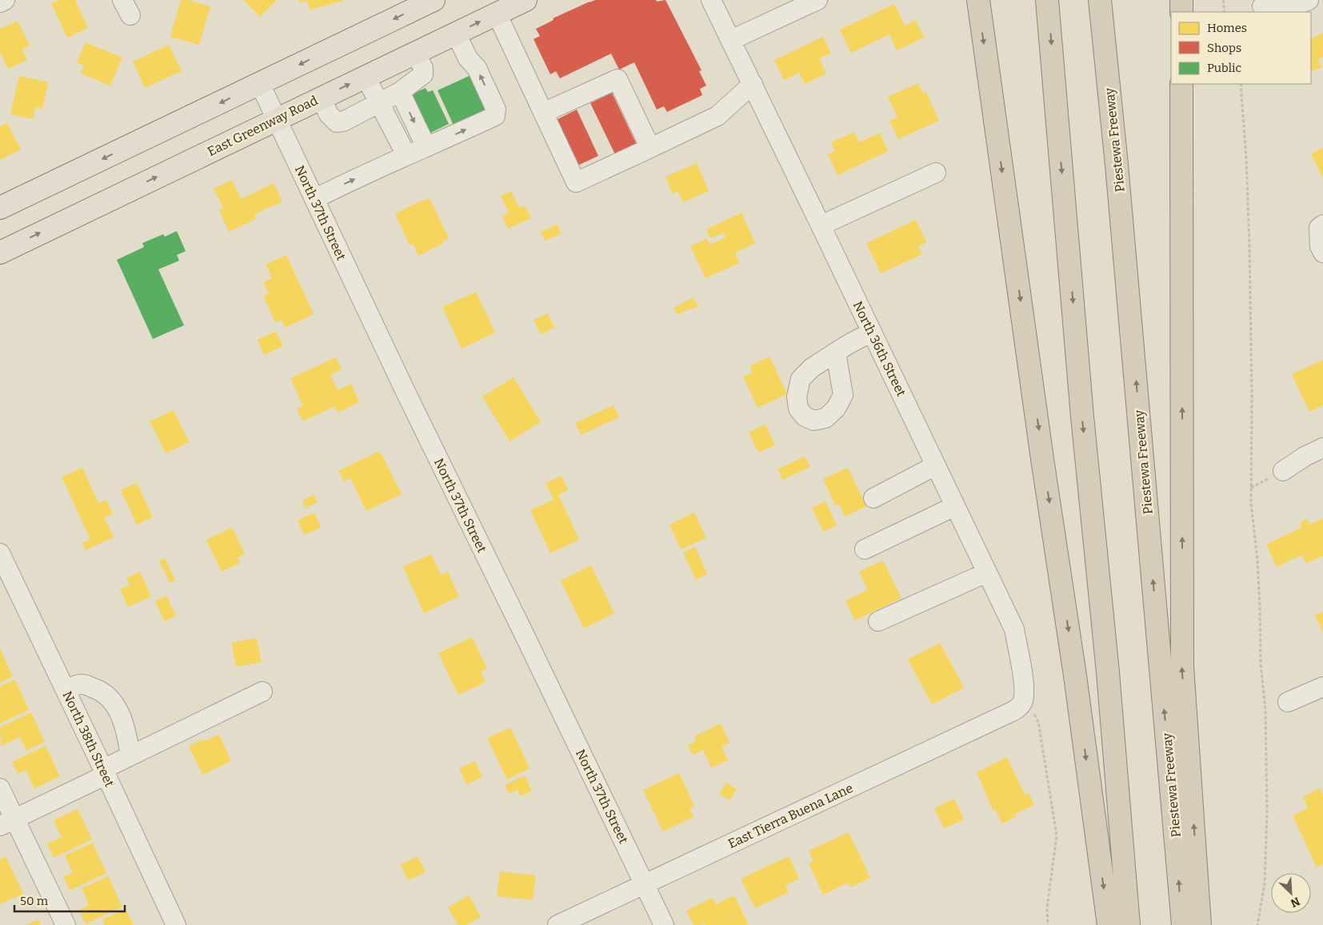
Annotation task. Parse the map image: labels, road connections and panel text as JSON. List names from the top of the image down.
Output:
{
  "streets": {
    "highway": ["Piestewa Freeway"],
    "main road": ["East Greenway Road"],
    "street": [
      "North 37th Street",
      "North 36th Street",
      "North 38th Street",
      "East Tierra Buena Lane"
    ]
  },
  "crossings": [
    ["East Greenway Road", "North 37th Street"],
    ["North 37th Street", "East Tierra Buena Lane"],
    ["North 36th Street", "East Tierra Buena Lane"]
  ],
  "legend": ["Homes", "Shops", "Public"],
  "scale_bar": "50 m",
  "north": "bottom right"
}
